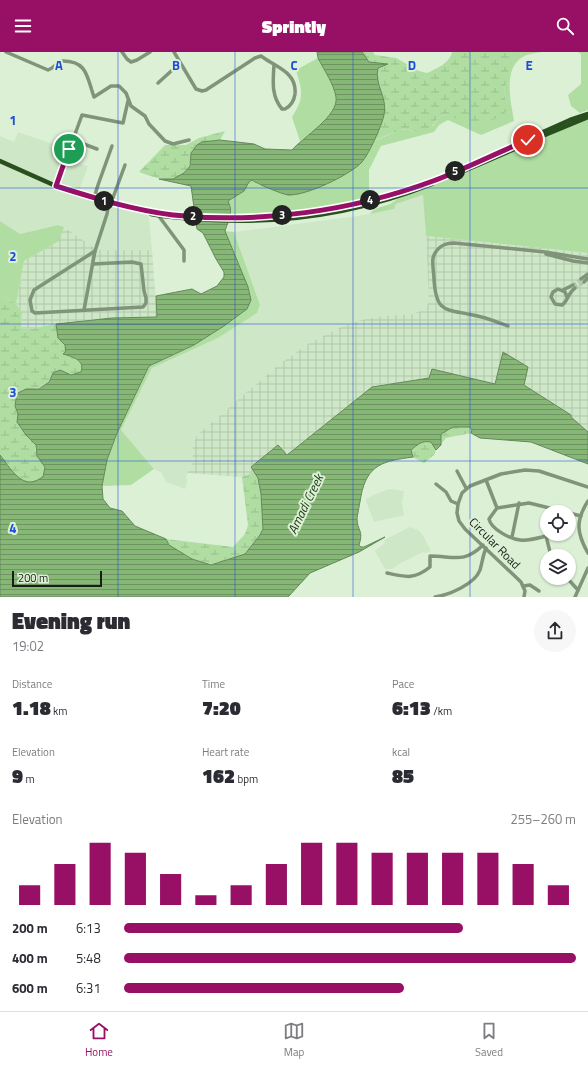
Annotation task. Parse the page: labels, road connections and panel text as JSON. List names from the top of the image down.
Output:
{
  "streets": {
    "street": ["Circular Road"]
  },
  "water": ["Amadi Creek"],
  "scale_bar": "200 m",
  "page": {
    "header": "Sprintly",
    "pins": [
      "5",
      "4",
      "1",
      "3",
      "2"
    ],
    "scale": "200 m",
    "heading": ["Evening run", "19:02"],
    "stats": [
      ["Distance", "1.18 km"],
      ["Time", "7:20"],
      ["Pace", "6:13 /km"],
      ["Elevation", "9 m"],
      ["Heart rate", "162 bpm"],
      ["kcal", "85"]
    ],
    "chart": ["Elevation", "255–260 m"],
    "list": [
      {
        "name": "200 m",
        "note": "6:13"
      },
      {
        "name": "400 m",
        "note": "5:48"
      },
      {
        "name": "600 m",
        "note": "6:31"
      }
    ],
    "tabs": ["Home", "Map", "Saved"]
  },
  "grid": {
    "columns": [
      "A",
      "B",
      "C",
      "D",
      "E"
    ],
    "rows": [
      "1",
      "2",
      "3",
      "4"
    ]
  }
}
